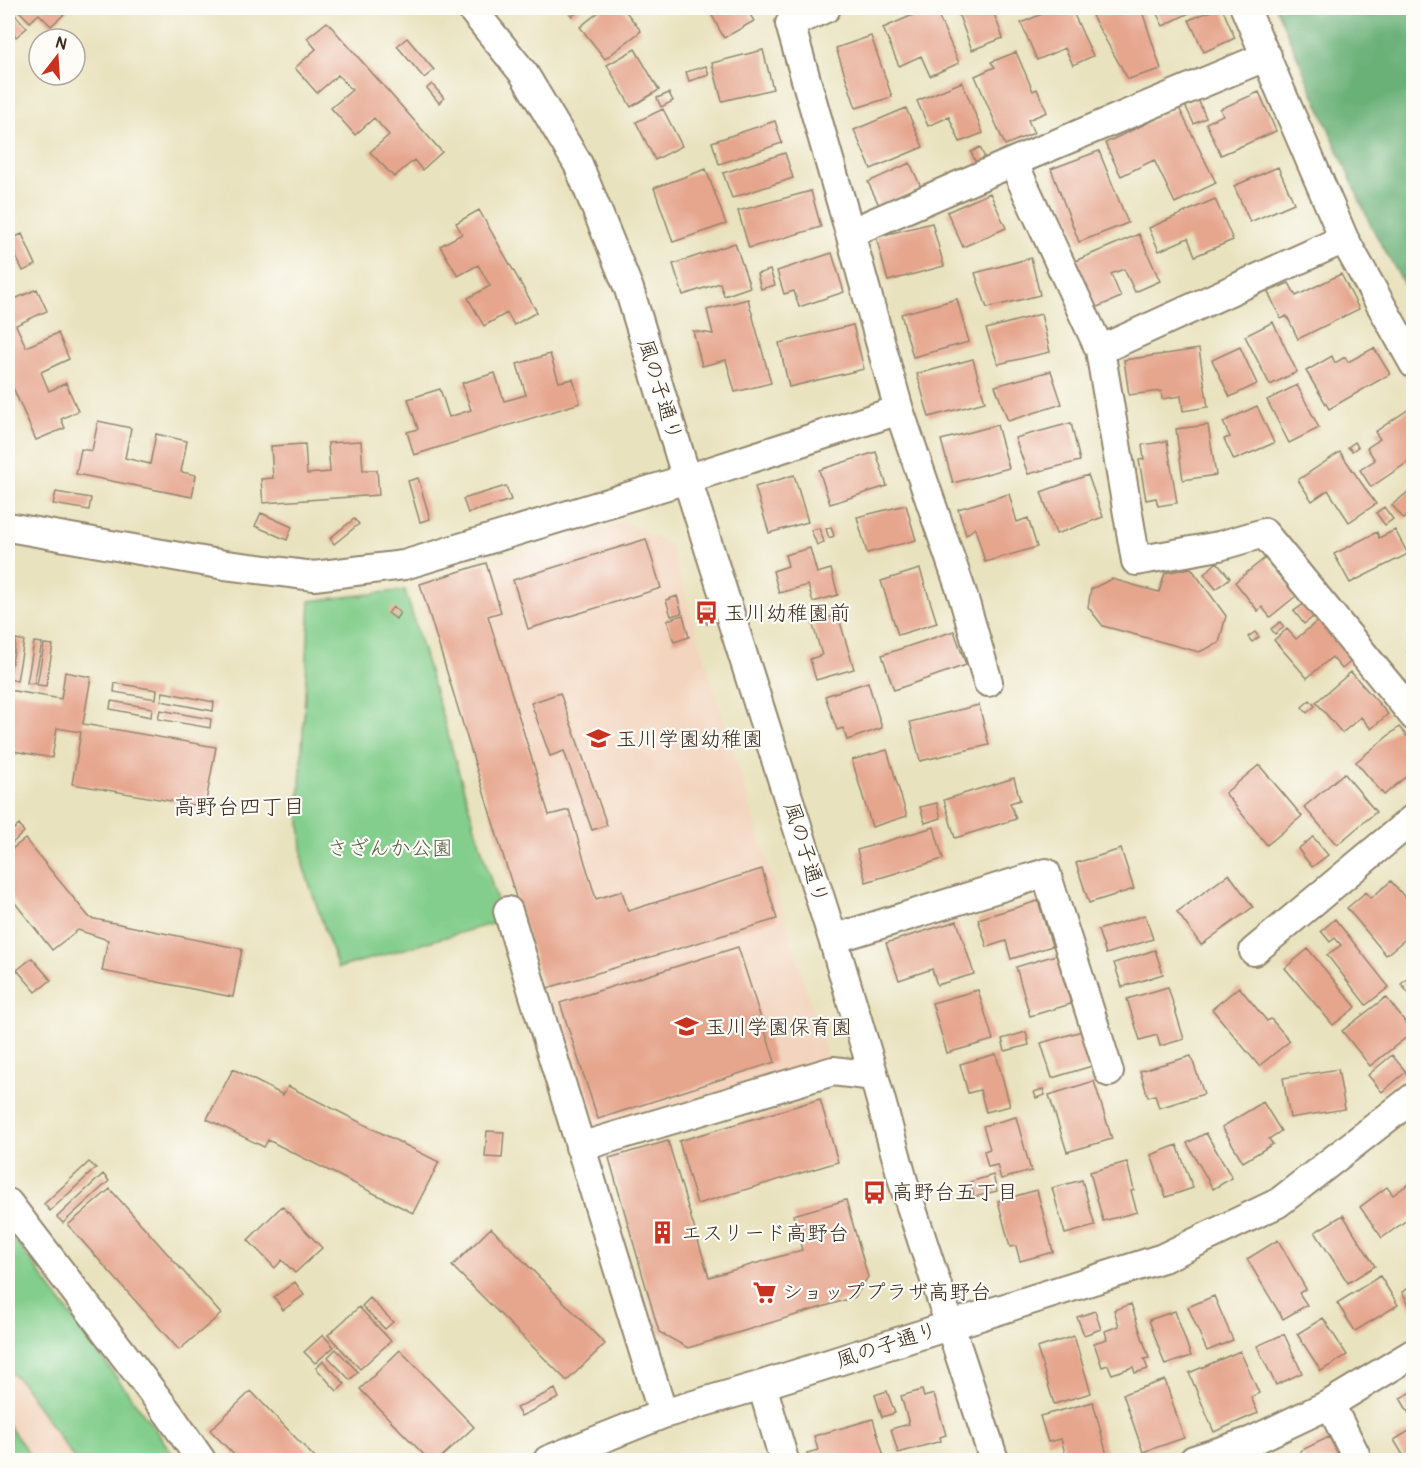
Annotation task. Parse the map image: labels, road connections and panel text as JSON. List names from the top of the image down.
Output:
{
  "streets": {
    "street": ["風の子通り"]
  },
  "districts": ["高野台四丁目"],
  "parks": ["さざんか公園"],
  "places": {
    "bus stop": ["玉川幼稚園前", "高野台五丁目"],
    "school or university": ["玉川学園幼稚園", "玉川学園保育園"],
    "building": ["エスリード高野台"],
    "supermarket": ["ショッププラザ高野台"]
  },
  "north": "top"
}
